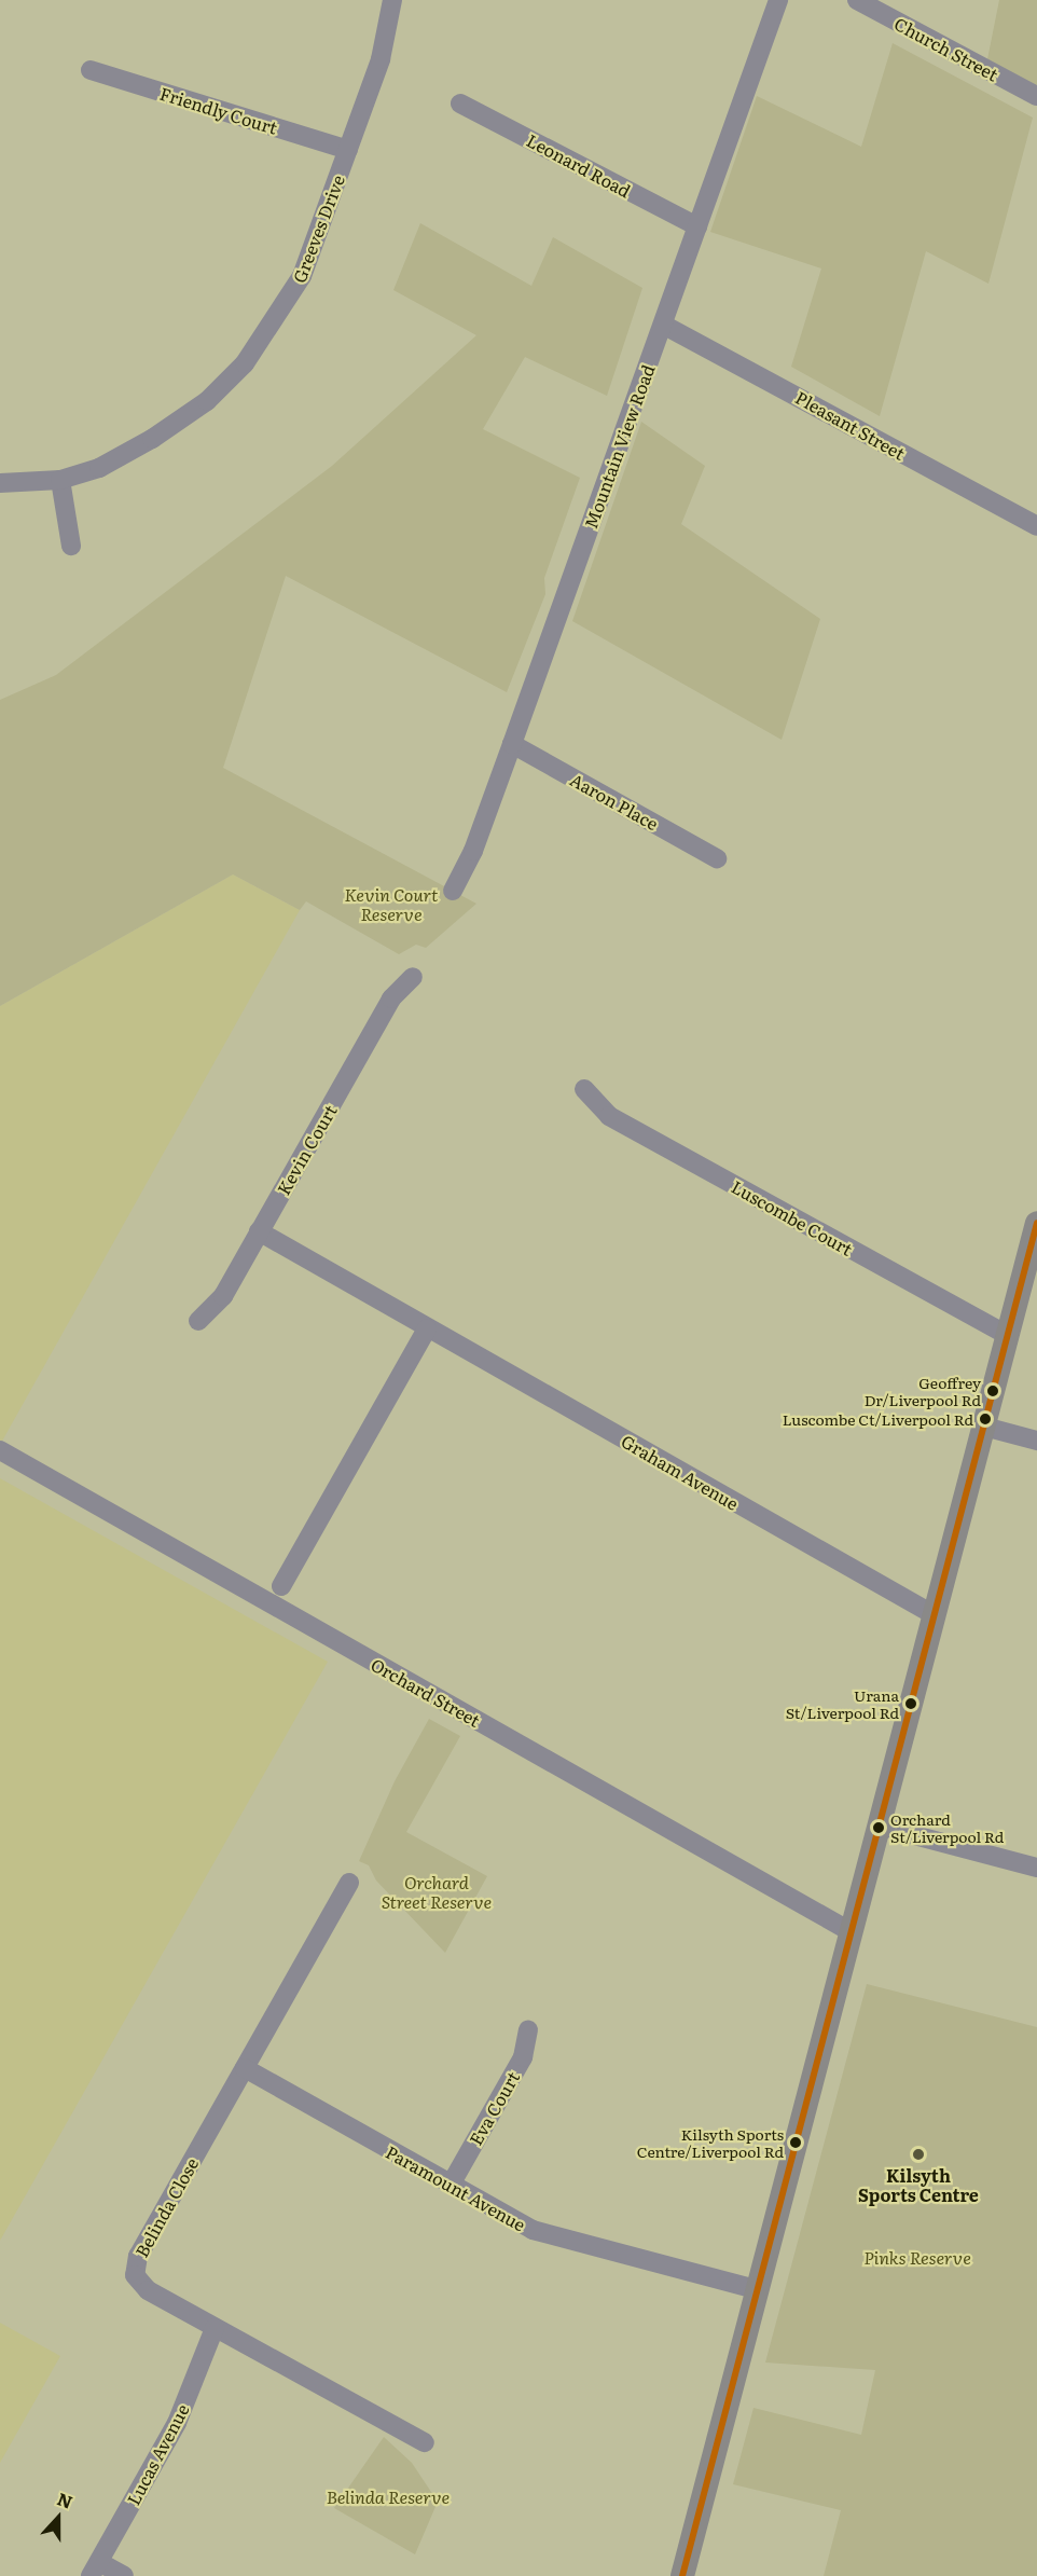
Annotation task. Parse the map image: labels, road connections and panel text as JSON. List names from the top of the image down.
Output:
{
  "streets": {
    "street": [
      "Church Street",
      "Friendly Court",
      "Leonard Road",
      "Greeves Drive",
      "Pleasant Street",
      "Mountain View Road",
      "Aaron Place",
      "Kevin Court",
      "Luscombe Court",
      "Graham Avenue",
      "Orchard Street",
      "Eva Court",
      "Paramount Avenue",
      "Belinda Close",
      "Lucas Avenue"
    ]
  },
  "crossings": [
    ["Friendly Court", "Greeves Drive"],
    ["Leonard Road", "Mountain View Road"],
    ["Pleasant Street", "Mountain View Road"],
    ["Mountain View Road", "Aaron Place"],
    ["Kevin Court", "Graham Avenue"],
    ["Eva Court", "Paramount Avenue"],
    ["Paramount Avenue", "Belinda Close"],
    ["Belinda Close", "Lucas Avenue"]
  ],
  "parks": [
    "Kevin Court Reserve",
    "Orchard Street Reserve",
    "Pinks Reserve",
    "Belinda Reserve"
  ],
  "places": [
    "Geoffrey Dr/Liverpool Rd",
    "Luscombe Ct/Liverpool Rd",
    "Urana St/Liverpool Rd",
    "Orchard St/Liverpool Rd",
    "Kilsyth Sports Centre/Liverpool Rd",
    "Kilsyth Sports Centre"
  ],
  "north": "top"
}
